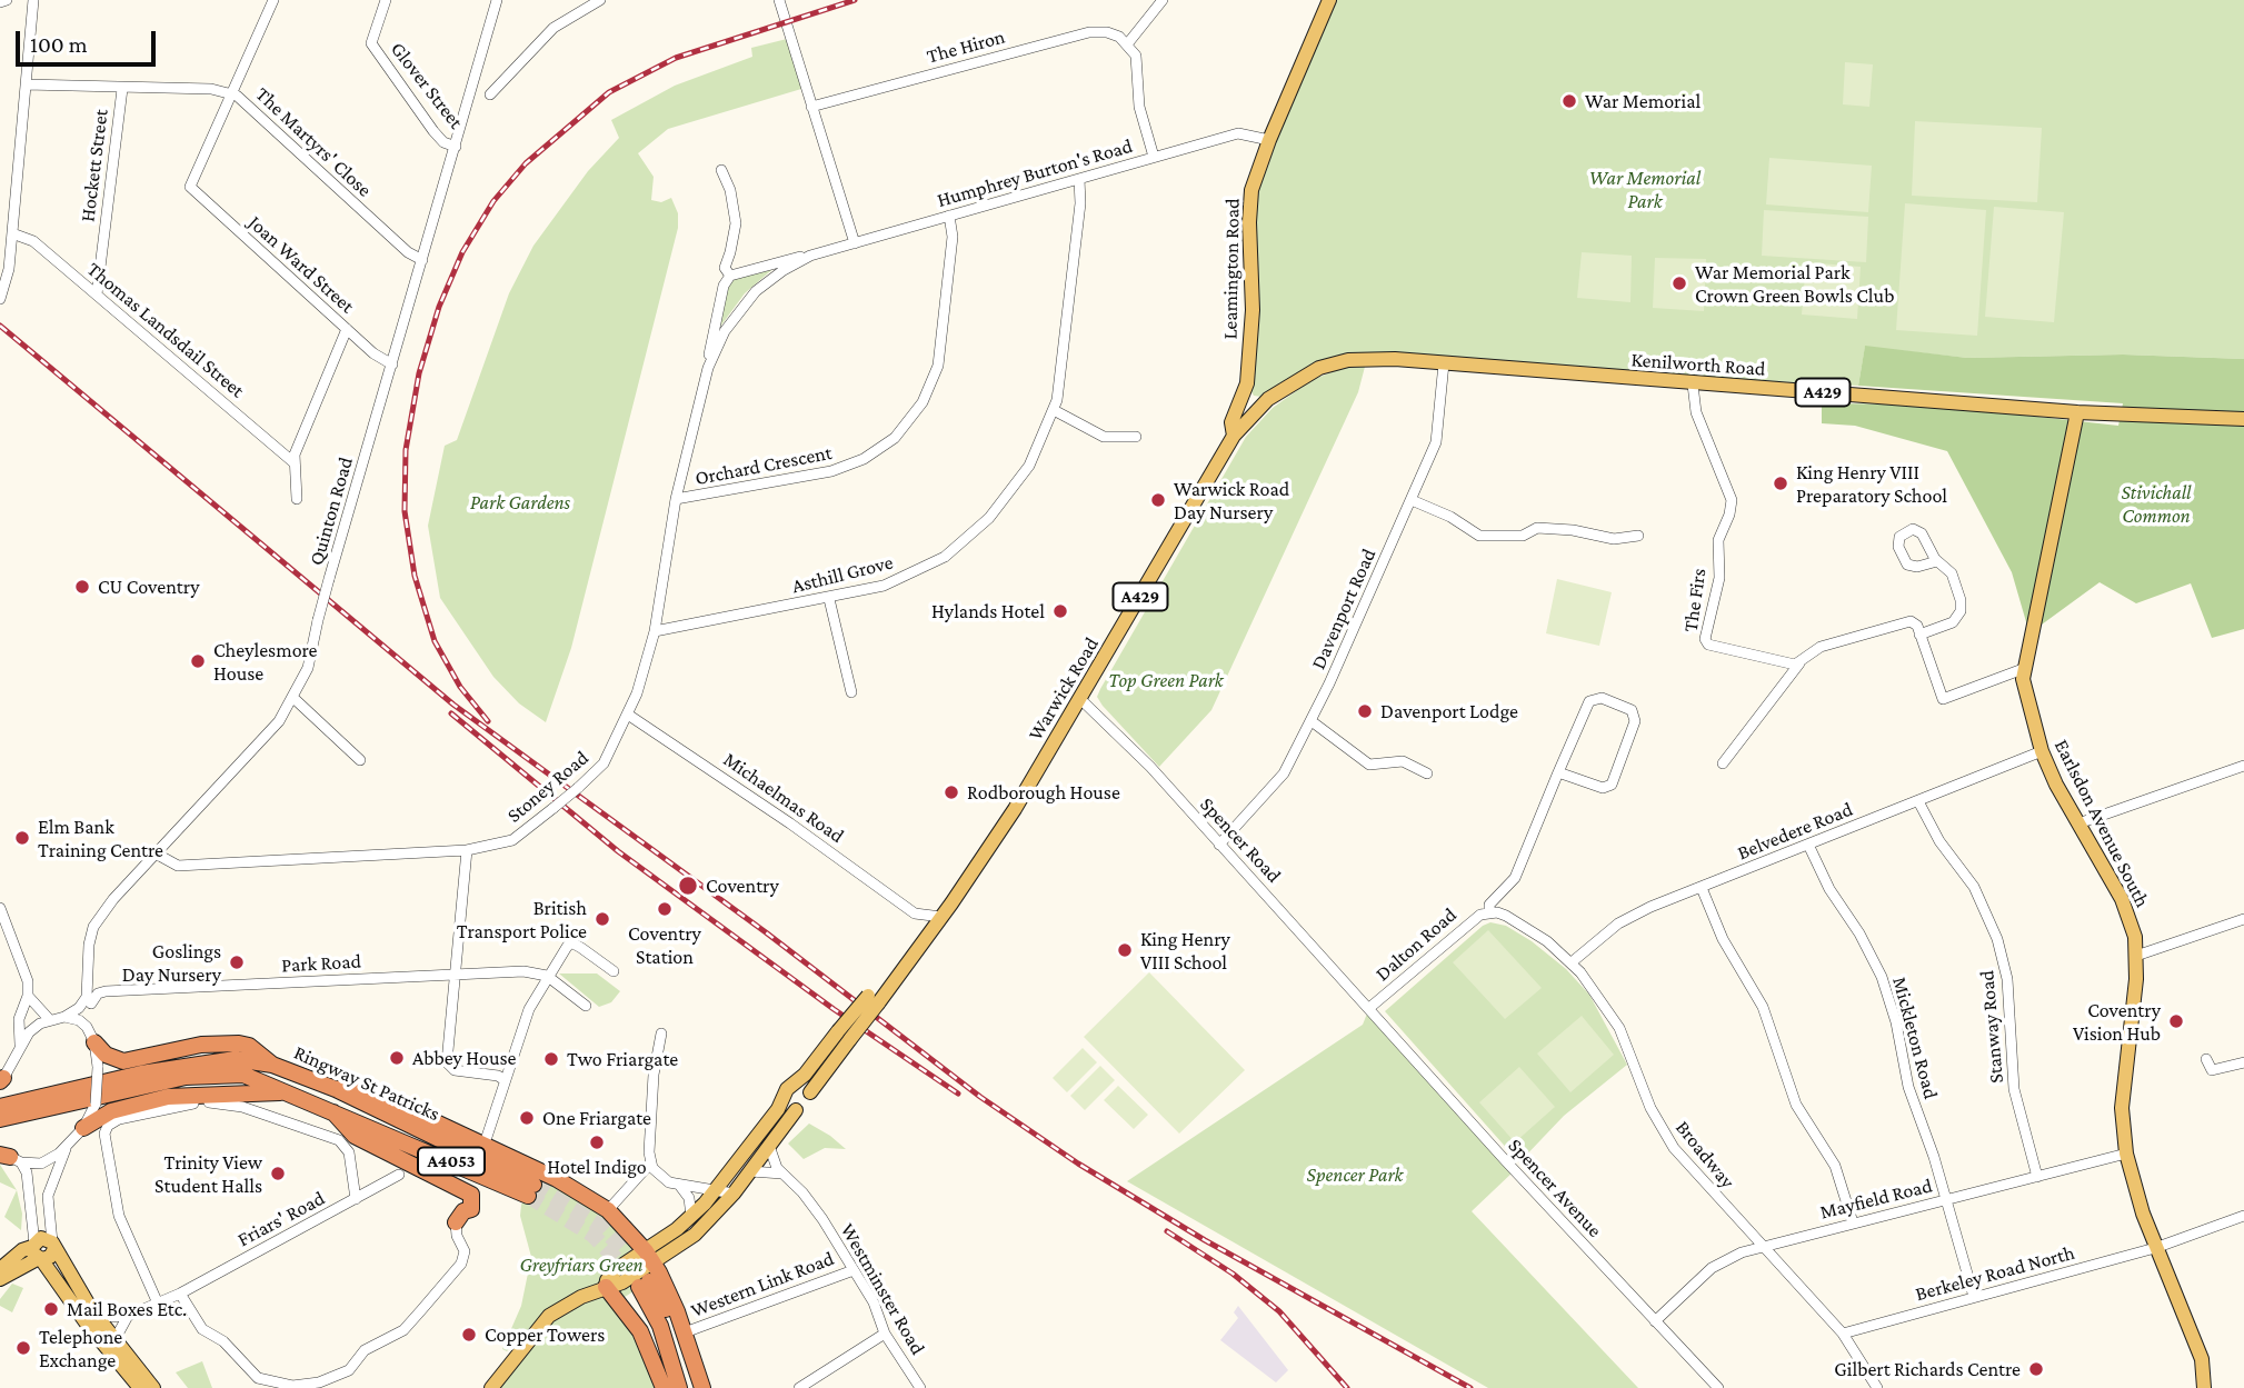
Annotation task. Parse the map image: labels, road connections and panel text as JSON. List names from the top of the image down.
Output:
{
  "streets": {
    "highway": ["Ringway St Patricks", "A4053"],
    "main road": [
      "Leamington Road",
      "Kenilworth Road",
      "A429",
      "Warwick Road",
      "Earlsdon Avenue South"
    ],
    "street": [
      "The Hiron",
      "Glover Street",
      "The Martyrs' Close",
      "Hockett Street",
      "Humphrey Burton's Road",
      "Joan Ward Street",
      "Thomas Landsdail Street",
      "Orchard Crescent",
      "Quinton Road",
      "Asthill Grove",
      "The Firs",
      "Davenport Road",
      "Stoney Road",
      "Michaelmas Road",
      "Belvedere Road",
      "Spencer Road",
      "Dalton Road",
      "Park Road",
      "Stanway Road",
      "Mickleton Road",
      "Broadway",
      "Spencer Avenue",
      "Mayfield Road",
      "Friars' Road",
      "Berkeley Road North",
      "Western Link Road",
      "Westminster Road"
    ]
  },
  "crossings": [
    ["Glover Street", "Quinton Road"],
    ["The Martyrs' Close", "Hockett Street"],
    ["The Martyrs' Close", "Joan Ward Street"],
    ["The Martyrs' Close", "Quinton Road"],
    ["Hockett Street", "Thomas Landsdail Street"],
    ["Humphrey Burton's Road", "Leamington Road"],
    ["Humphrey Burton's Road", "Orchard Crescent"],
    ["Humphrey Burton's Road", "Asthill Grove"],
    ["Humphrey Burton's Road", "Stoney Road"],
    ["Joan Ward Street", "Quinton Road"],
    ["Leamington Road", "Kenilworth Road"],
    ["Leamington Road", "Warwick Road"],
    ["Kenilworth Road", "The Firs"],
    ["Kenilworth Road", "Davenport Road"],
    ["Kenilworth Road", "Warwick Road"],
    ["Kenilworth Road", "Earlsdon Avenue South"],
    ["Orchard Crescent", "Stoney Road"],
    ["Quinton Road", "Stoney Road"],
    ["Quinton Road", "Park Road"],
    ["Asthill Grove", "Stoney Road"],
    ["Davenport Road", "Spencer Road"],
    ["Warwick Road", "Michaelmas Road"],
    ["Warwick Road", "Spencer Road"],
    ["Warwick Road", "A4053"],
    ["Warwick Road", "Westminster Road"],
    ["Stoney Road", "Michaelmas Road"],
    ["Earlsdon Avenue South", "Belvedere Road"],
    ["Earlsdon Avenue South", "Mayfield Road"],
    ["Earlsdon Avenue South", "Berkeley Road North"],
    ["Belvedere Road", "Stanway Road"],
    ["Belvedere Road", "Mickleton Road"],
    ["Belvedere Road", "Broadway"],
    ["Spencer Road", "Dalton Road"],
    ["Spencer Road", "Spencer Avenue"],
    ["Dalton Road", "Broadway"],
    ["Dalton Road", "Spencer Avenue"],
    ["Stanway Road", "Mayfield Road"],
    ["Mickleton Road", "Mayfield Road"],
    ["Mickleton Road", "Berkeley Road North"],
    ["Ringway St Patricks", "A4053"],
    ["Broadway", "Mayfield Road"],
    ["Broadway", "Berkeley Road North"],
    ["Spencer Avenue", "Mayfield Road"],
    ["Western Link Road", "Westminster Road"]
  ],
  "parks": [
    "War Memorial Park",
    "Stivichall Common",
    "Park Gardens",
    "Top Green Park",
    "Spencer Park",
    "Greyfriars Green"
  ],
  "places": [
    "War Memorial",
    "War Memorial Park Crown Green Bowls Club",
    "King Henry VIII Preparatory School",
    "Warwick Road Day Nursery",
    "CU Coventry",
    "Hylands Hotel",
    "Cheylesmore House",
    "Davenport Lodge",
    "Rodborough House",
    "Elm Bank Training Centre",
    "Coventry",
    "Coventry Station",
    "British Transport Police",
    "King Henry VIII School",
    "Goslings Day Nursery",
    "Coventry Vision Hub",
    "Abbey House",
    "Two Friargate",
    "One Friargate",
    "Hotel Indigo",
    "Trinity View Student Halls",
    "Mail Boxes Etc.",
    "Copper Towers",
    "Telephone Exchange",
    "Gilbert Richards Centre"
  ],
  "scale_bar": "100 m"
}
